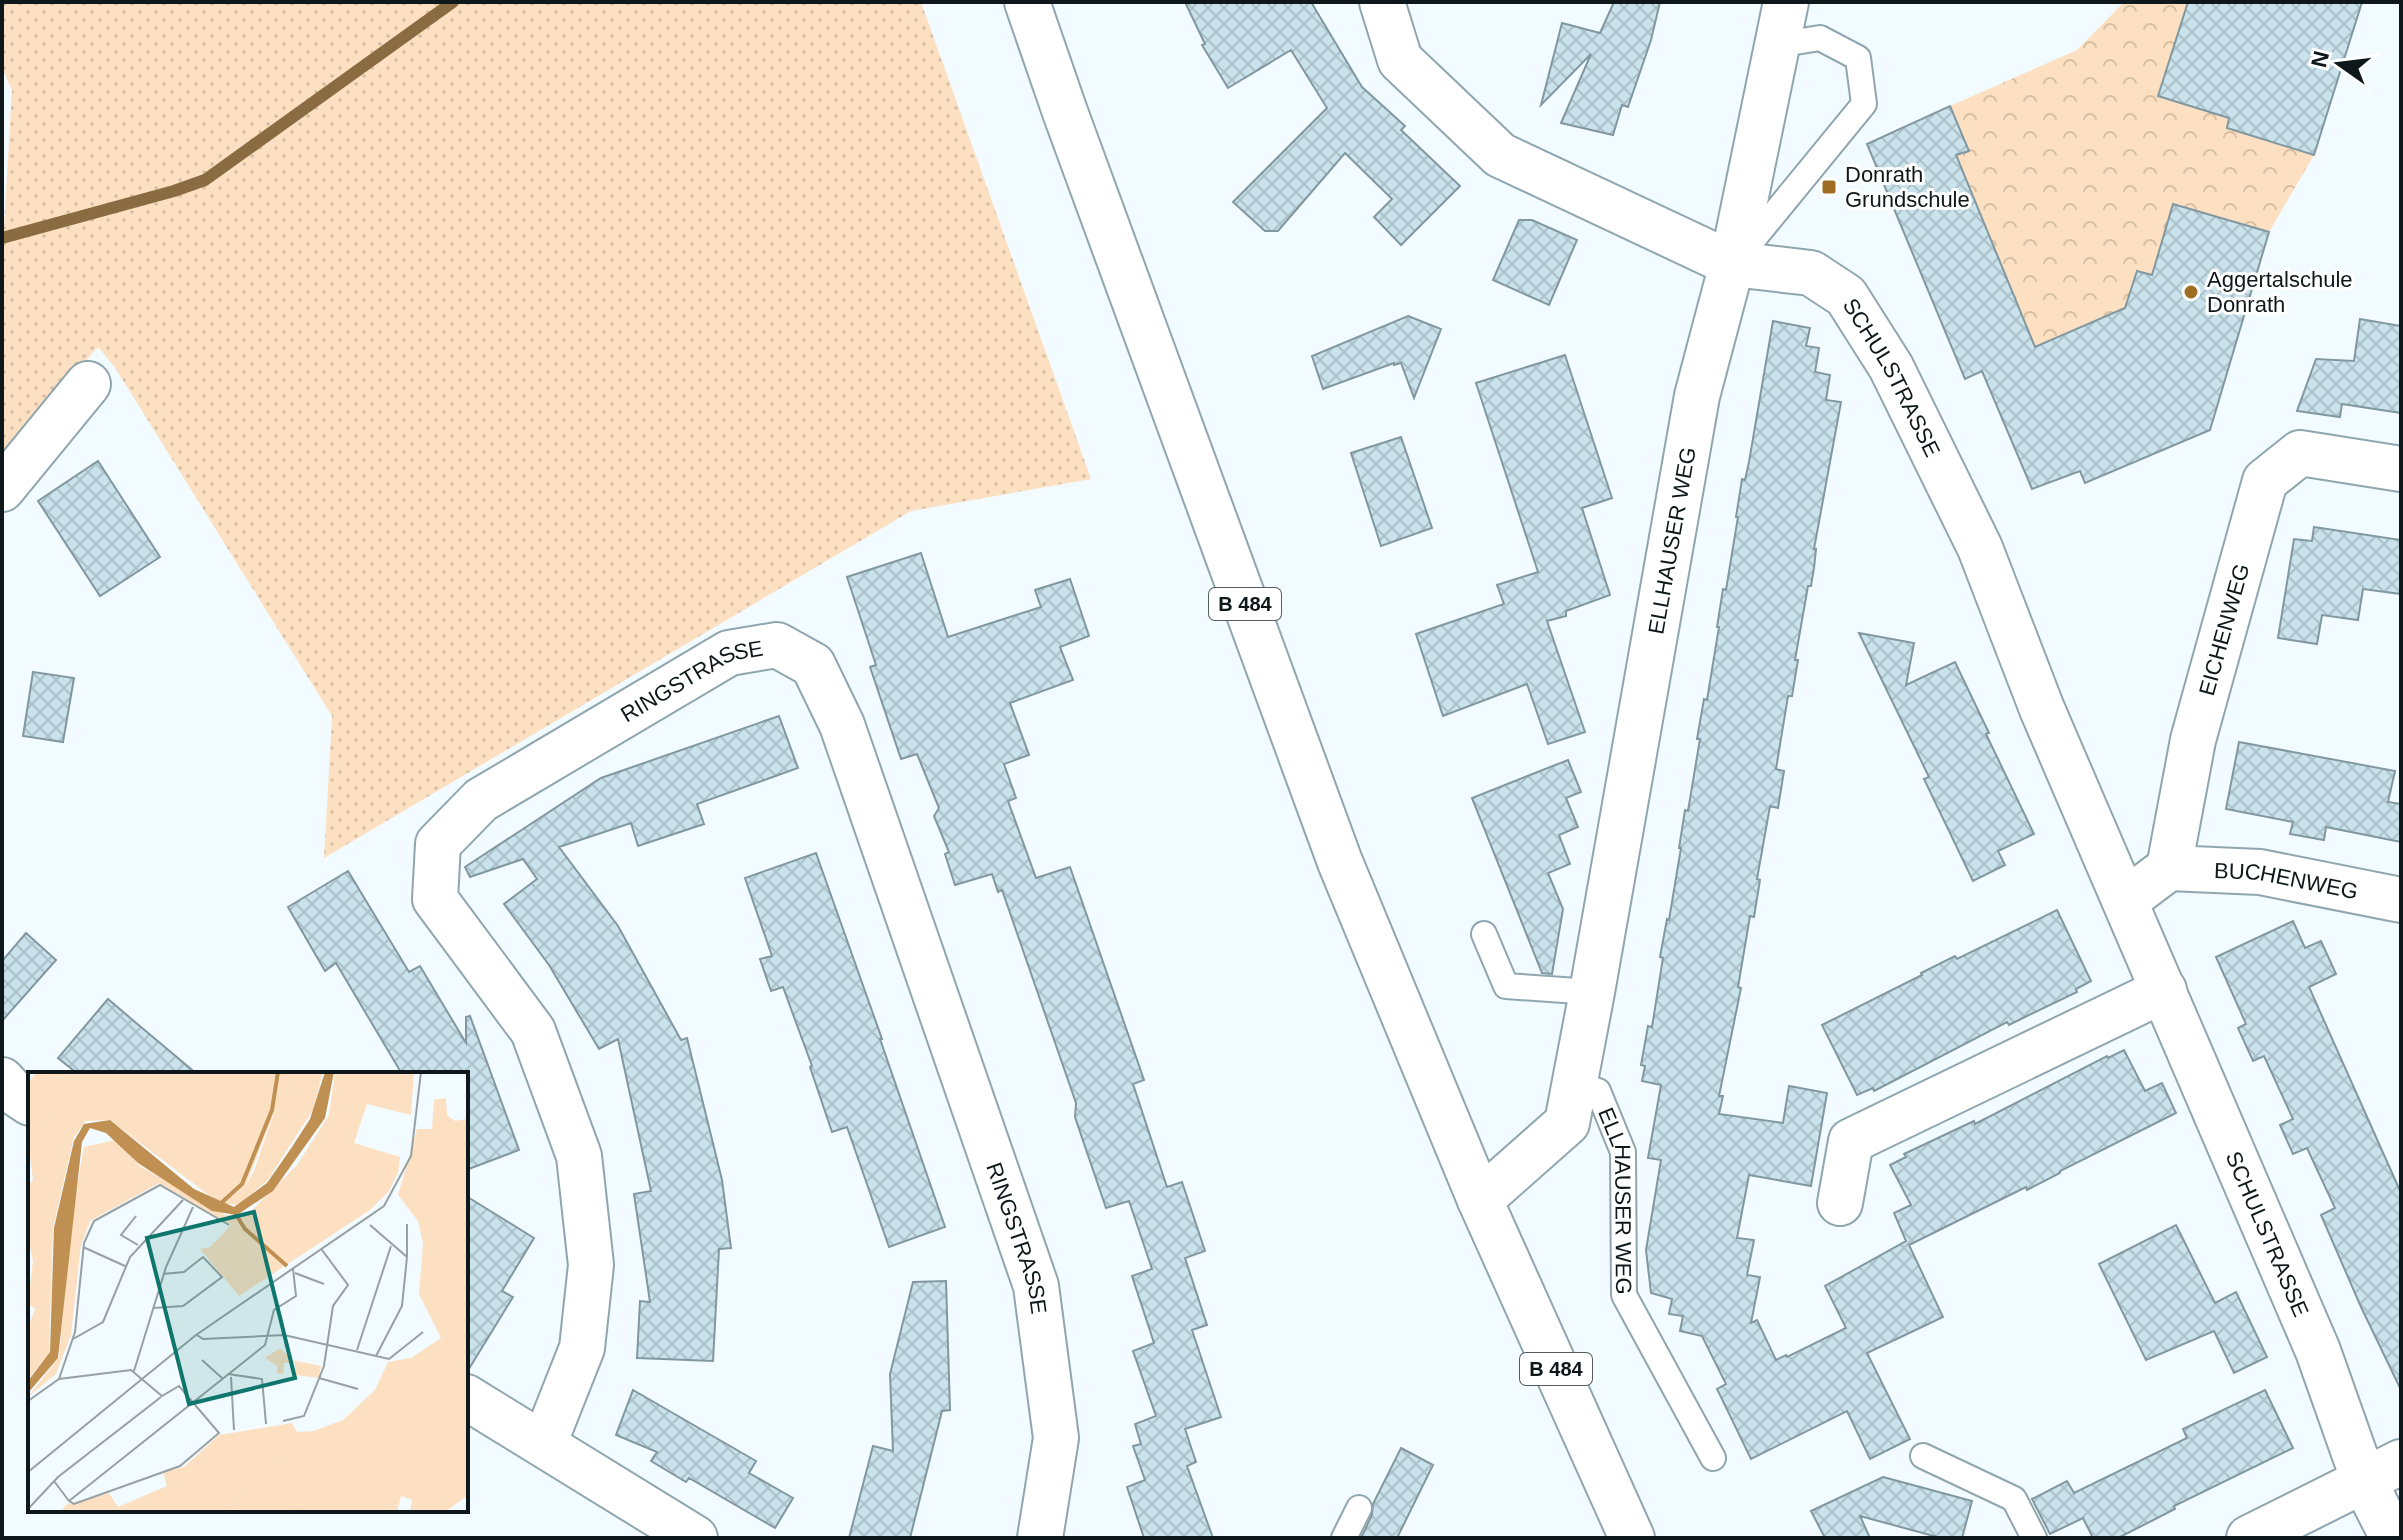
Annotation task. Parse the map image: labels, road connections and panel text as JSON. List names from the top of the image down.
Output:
{
  "streets": {
    "street": [
      "SCHULSTRASSE",
      "ELLHAUSER WEG",
      "B 484",
      "EICHENWEG",
      "RINGSTRASSE",
      "BUCHENWEG"
    ]
  },
  "crossings": [
    ["SCHULSTRASSE", "ELLHAUSER WEG"],
    ["ELLHAUSER WEG", "B 484"],
    ["EICHENWEG", "BUCHENWEG"]
  ],
  "places": {
    "transit": ["Donrath Grundschule"],
    "other": ["Aggertalschule Donrath"]
  },
  "north": "left"
}
